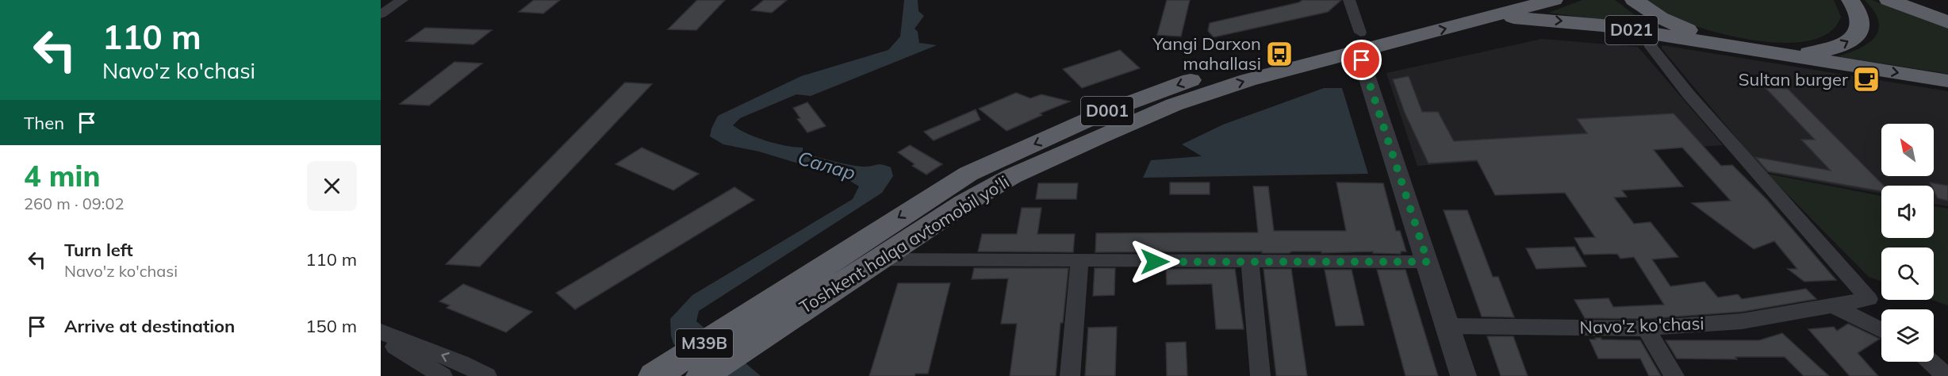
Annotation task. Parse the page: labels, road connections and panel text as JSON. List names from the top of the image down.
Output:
{
  "streets": {
    "highway": [
      "D021",
      "D001",
      "Toshkent halqa avtomobil yo'li",
      "M39B"
    ],
    "street": ["Navo'z ko'chasi"]
  },
  "crossings": [
    ["D021", "Toshkent halqa avtomobil yo'li"],
    ["D021", "Navo'z ko'chasi"]
  ],
  "water": ["Салар"],
  "places": {
    "bus stop": ["Yangi Darxon mahallasi"],
    "cafe": ["Sultan burger"]
  },
  "north": "top left",
  "page": {
    "turn": ["110 m", "Navo'z ko'chasi"],
    "then": "Then",
    "heading": ["4 min", "260 m · 09:02"],
    "list": [
      {
        "name": "Turn left",
        "note": "Navo'z ko'chasi",
        "value": "110 m"
      },
      {
        "name": "Arrive at destination",
        "value": "150 m"
      }
    ]
  }
}
